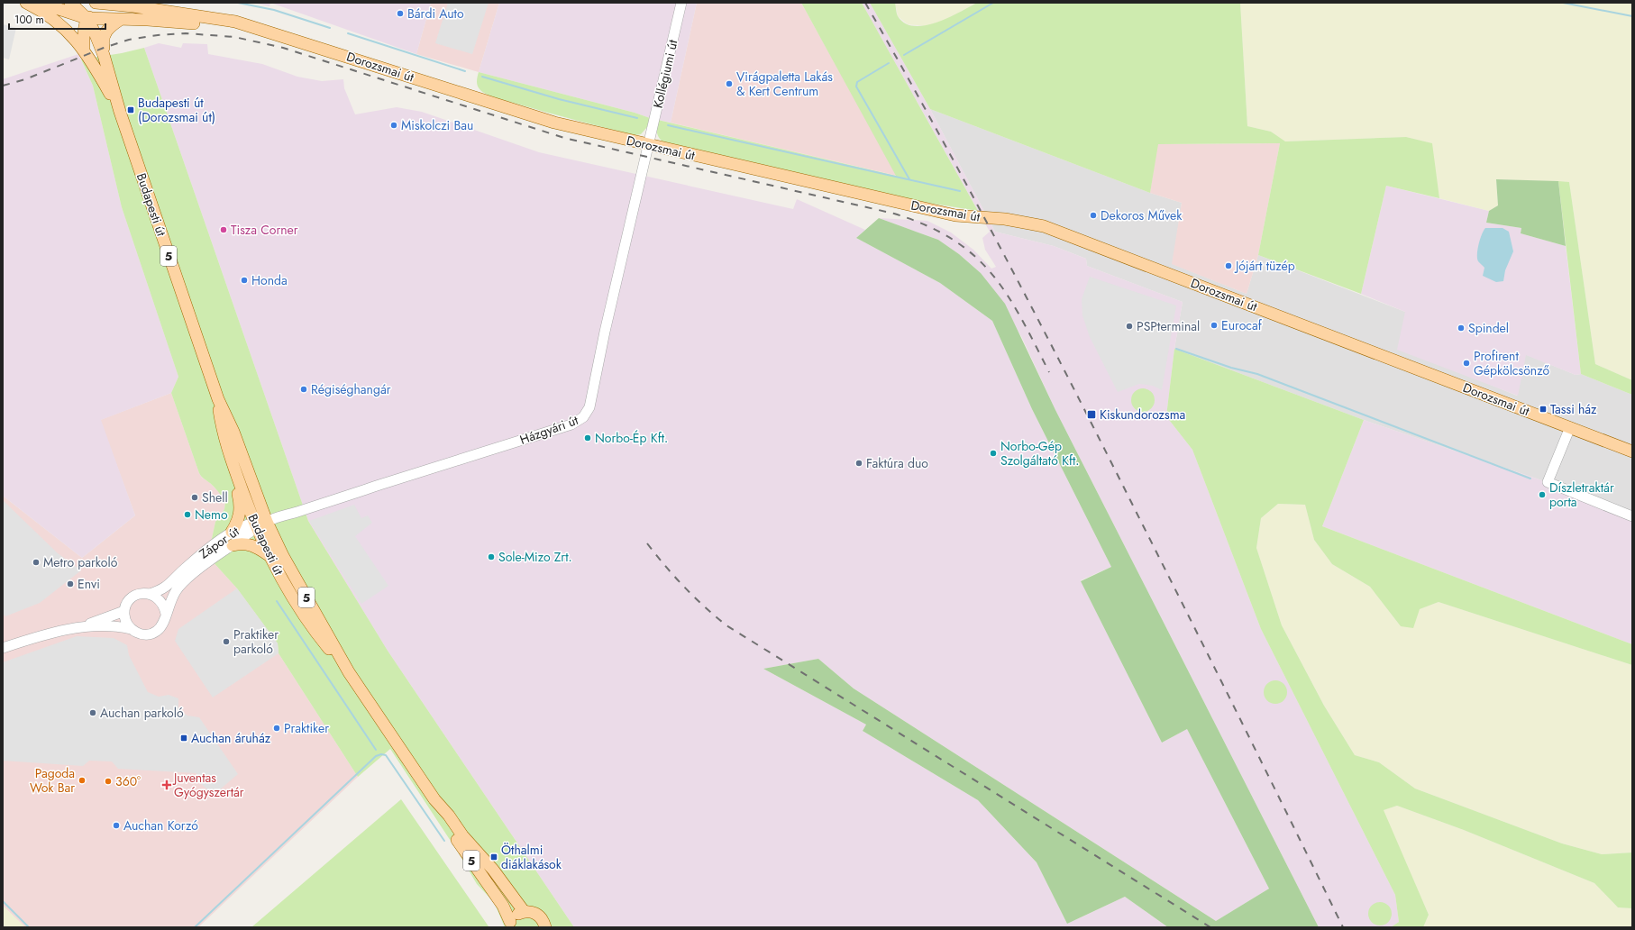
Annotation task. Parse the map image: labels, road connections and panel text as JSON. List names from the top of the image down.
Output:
{
  "streets": {
    "main road": ["Dorozsmai út", "Budapesti út", "5"],
    "street": ["Kollégiumi út", "Házgyári út", "Zápor út"]
  },
  "crossings": [
    ["Dorozsmai út", "Kollégiumi út"],
    ["Dorozsmai út", "Budapesti út"],
    ["Dorozsmai út", "Házgyári út"],
    ["Kollégiumi út", "Házgyári út"],
    ["Budapesti út", "Házgyári út"],
    ["Budapesti út", "Zápor út"],
    ["Házgyári út", "Zápor út"]
  ],
  "places": {
    "other": [
      "Bárdi Auto",
      "Virágpaletta Lakás & Kert Centrum",
      "Miskolczi Bau",
      "Dekoros Művek",
      "Tisza Corner",
      "Jójárt tüzép",
      "Honda",
      "Eurocaf",
      "PSPterminal",
      "Spindel",
      "Profirent Gépkölcsönző",
      "Régiséghangár",
      "Norbo-Ép Kft.",
      "Norbo-Gép Szolgáltató Kft.",
      "Faktúra duo",
      "Díszletraktár porta",
      "Shell",
      "Nemo",
      "Sole-Mizo Zrt.",
      "Metro parkoló",
      "Envi",
      "Praktiker parkoló",
      "Auchan parkoló",
      "Praktiker",
      "Pagoda Wok Bar",
      "360°",
      "Auchan Korzó"
    ],
    "transit": [
      "Budapesti út (Dorozsmai út)",
      "Tassi ház",
      "Kiskundorozsma",
      "Auchan áruház",
      "Öthalmi diáklakások"
    ],
    "health": ["Juventas Gyógyszertár"]
  },
  "scale_bar": "100 m"
}
